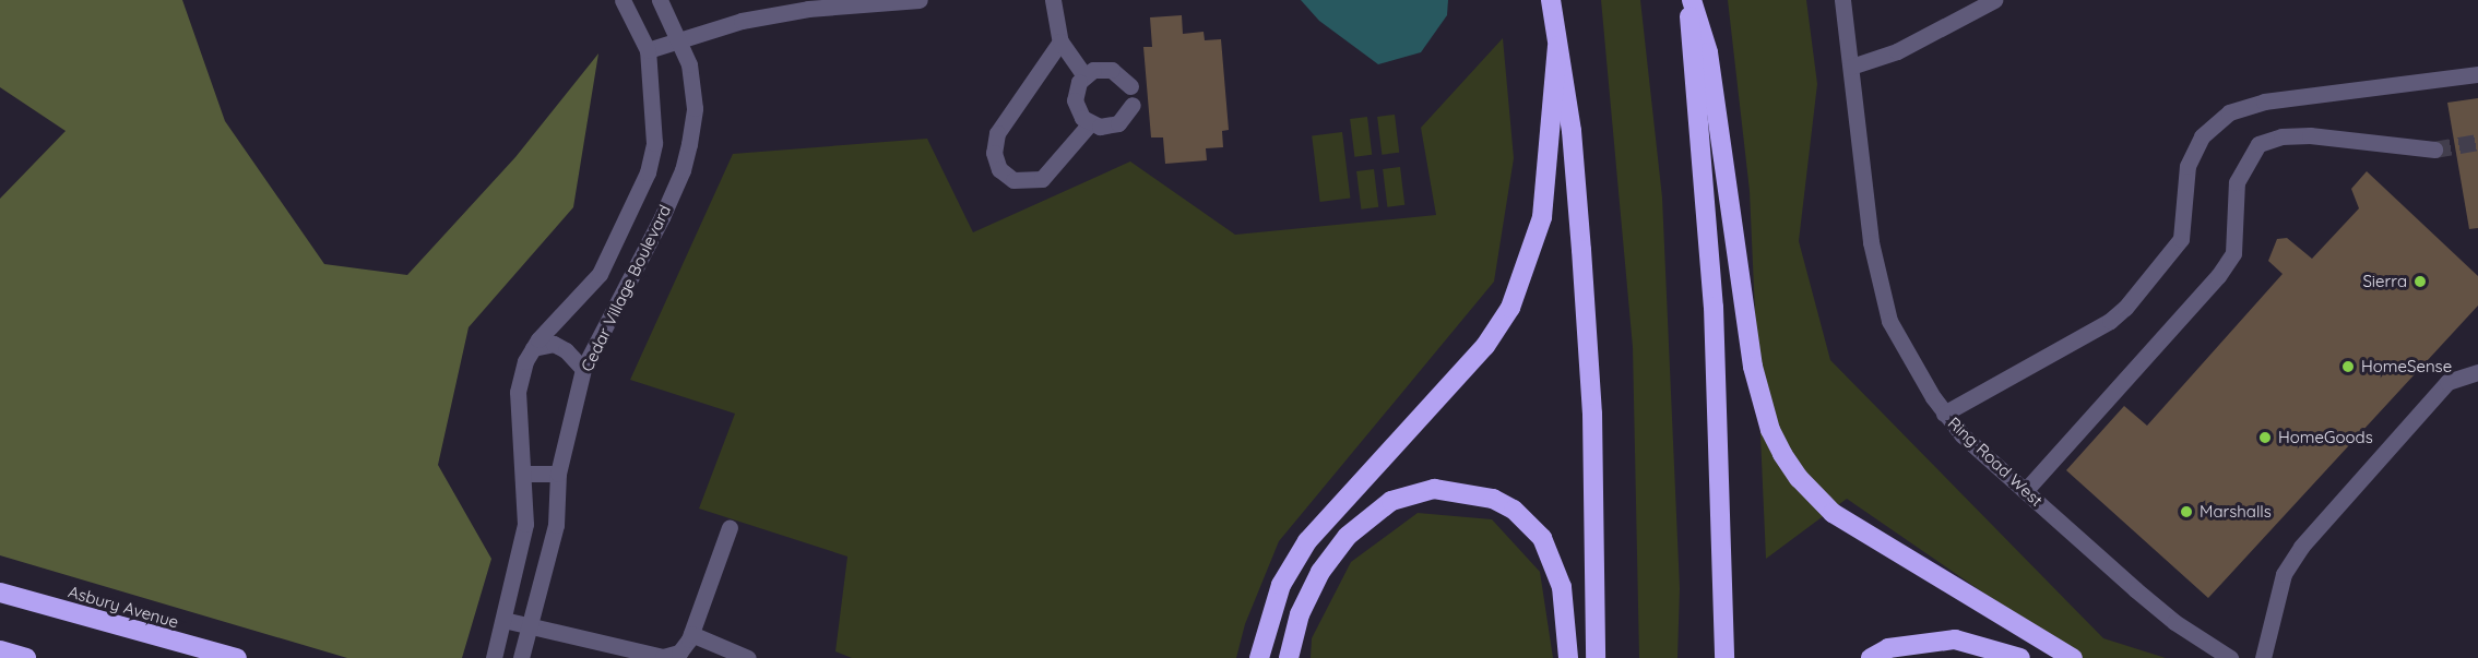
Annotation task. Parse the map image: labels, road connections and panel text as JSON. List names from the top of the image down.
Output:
{
  "streets": {
    "highway": ["Asbury Avenue"],
    "street": ["Cedar Village Boulevard", "Ring Road West"]
  },
  "places": [
    "Sierra",
    "HomeSense",
    "HomeGoods",
    "Marshalls"
  ]
}
